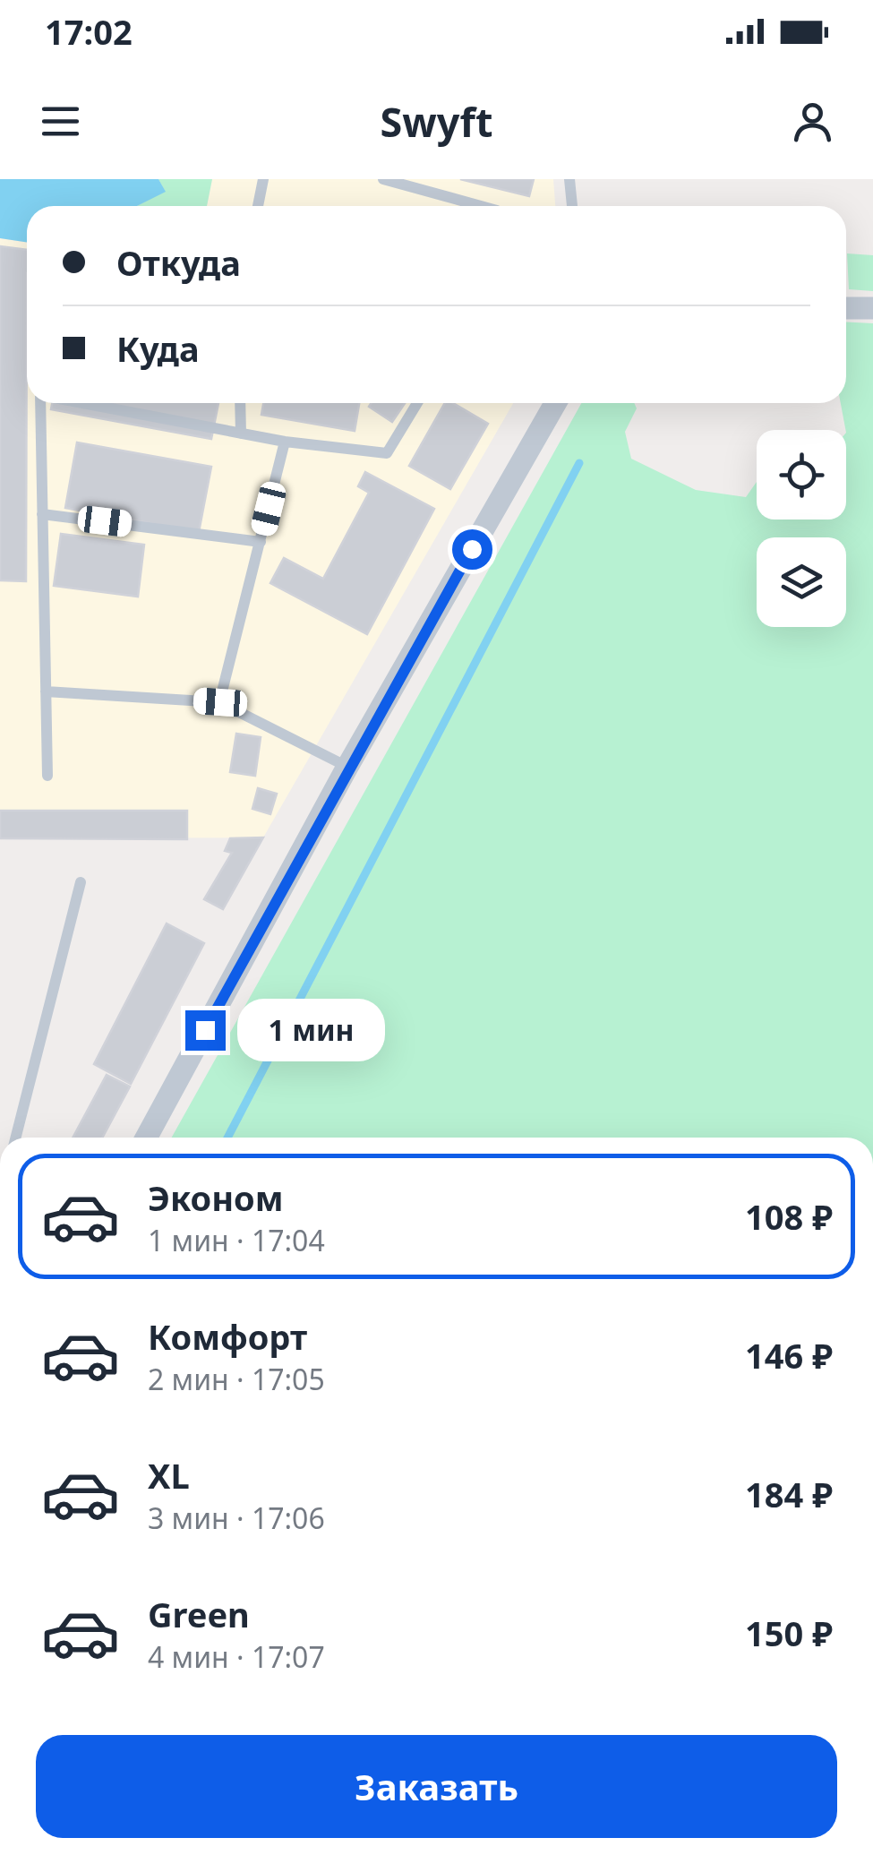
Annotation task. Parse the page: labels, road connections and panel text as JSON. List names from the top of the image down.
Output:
{
  "page": {
    "status": "17:02",
    "header": "Swyft",
    "banner": ["Откуда", "Куда"],
    "bubble": "1 мин",
    "list": [
      {
        "name": "Эконом",
        "note": "1 мин · 17:04",
        "value": "108 ₽"
      },
      {
        "name": "Комфорт",
        "note": "2 мин · 17:05",
        "value": "146 ₽"
      },
      {
        "name": "XL",
        "note": "3 мин · 17:06",
        "value": "184 ₽"
      },
      {
        "name": "Green",
        "note": "4 мин · 17:07",
        "value": "150 ₽"
      }
    ],
    "buttons": "Заказать"
  }
}
